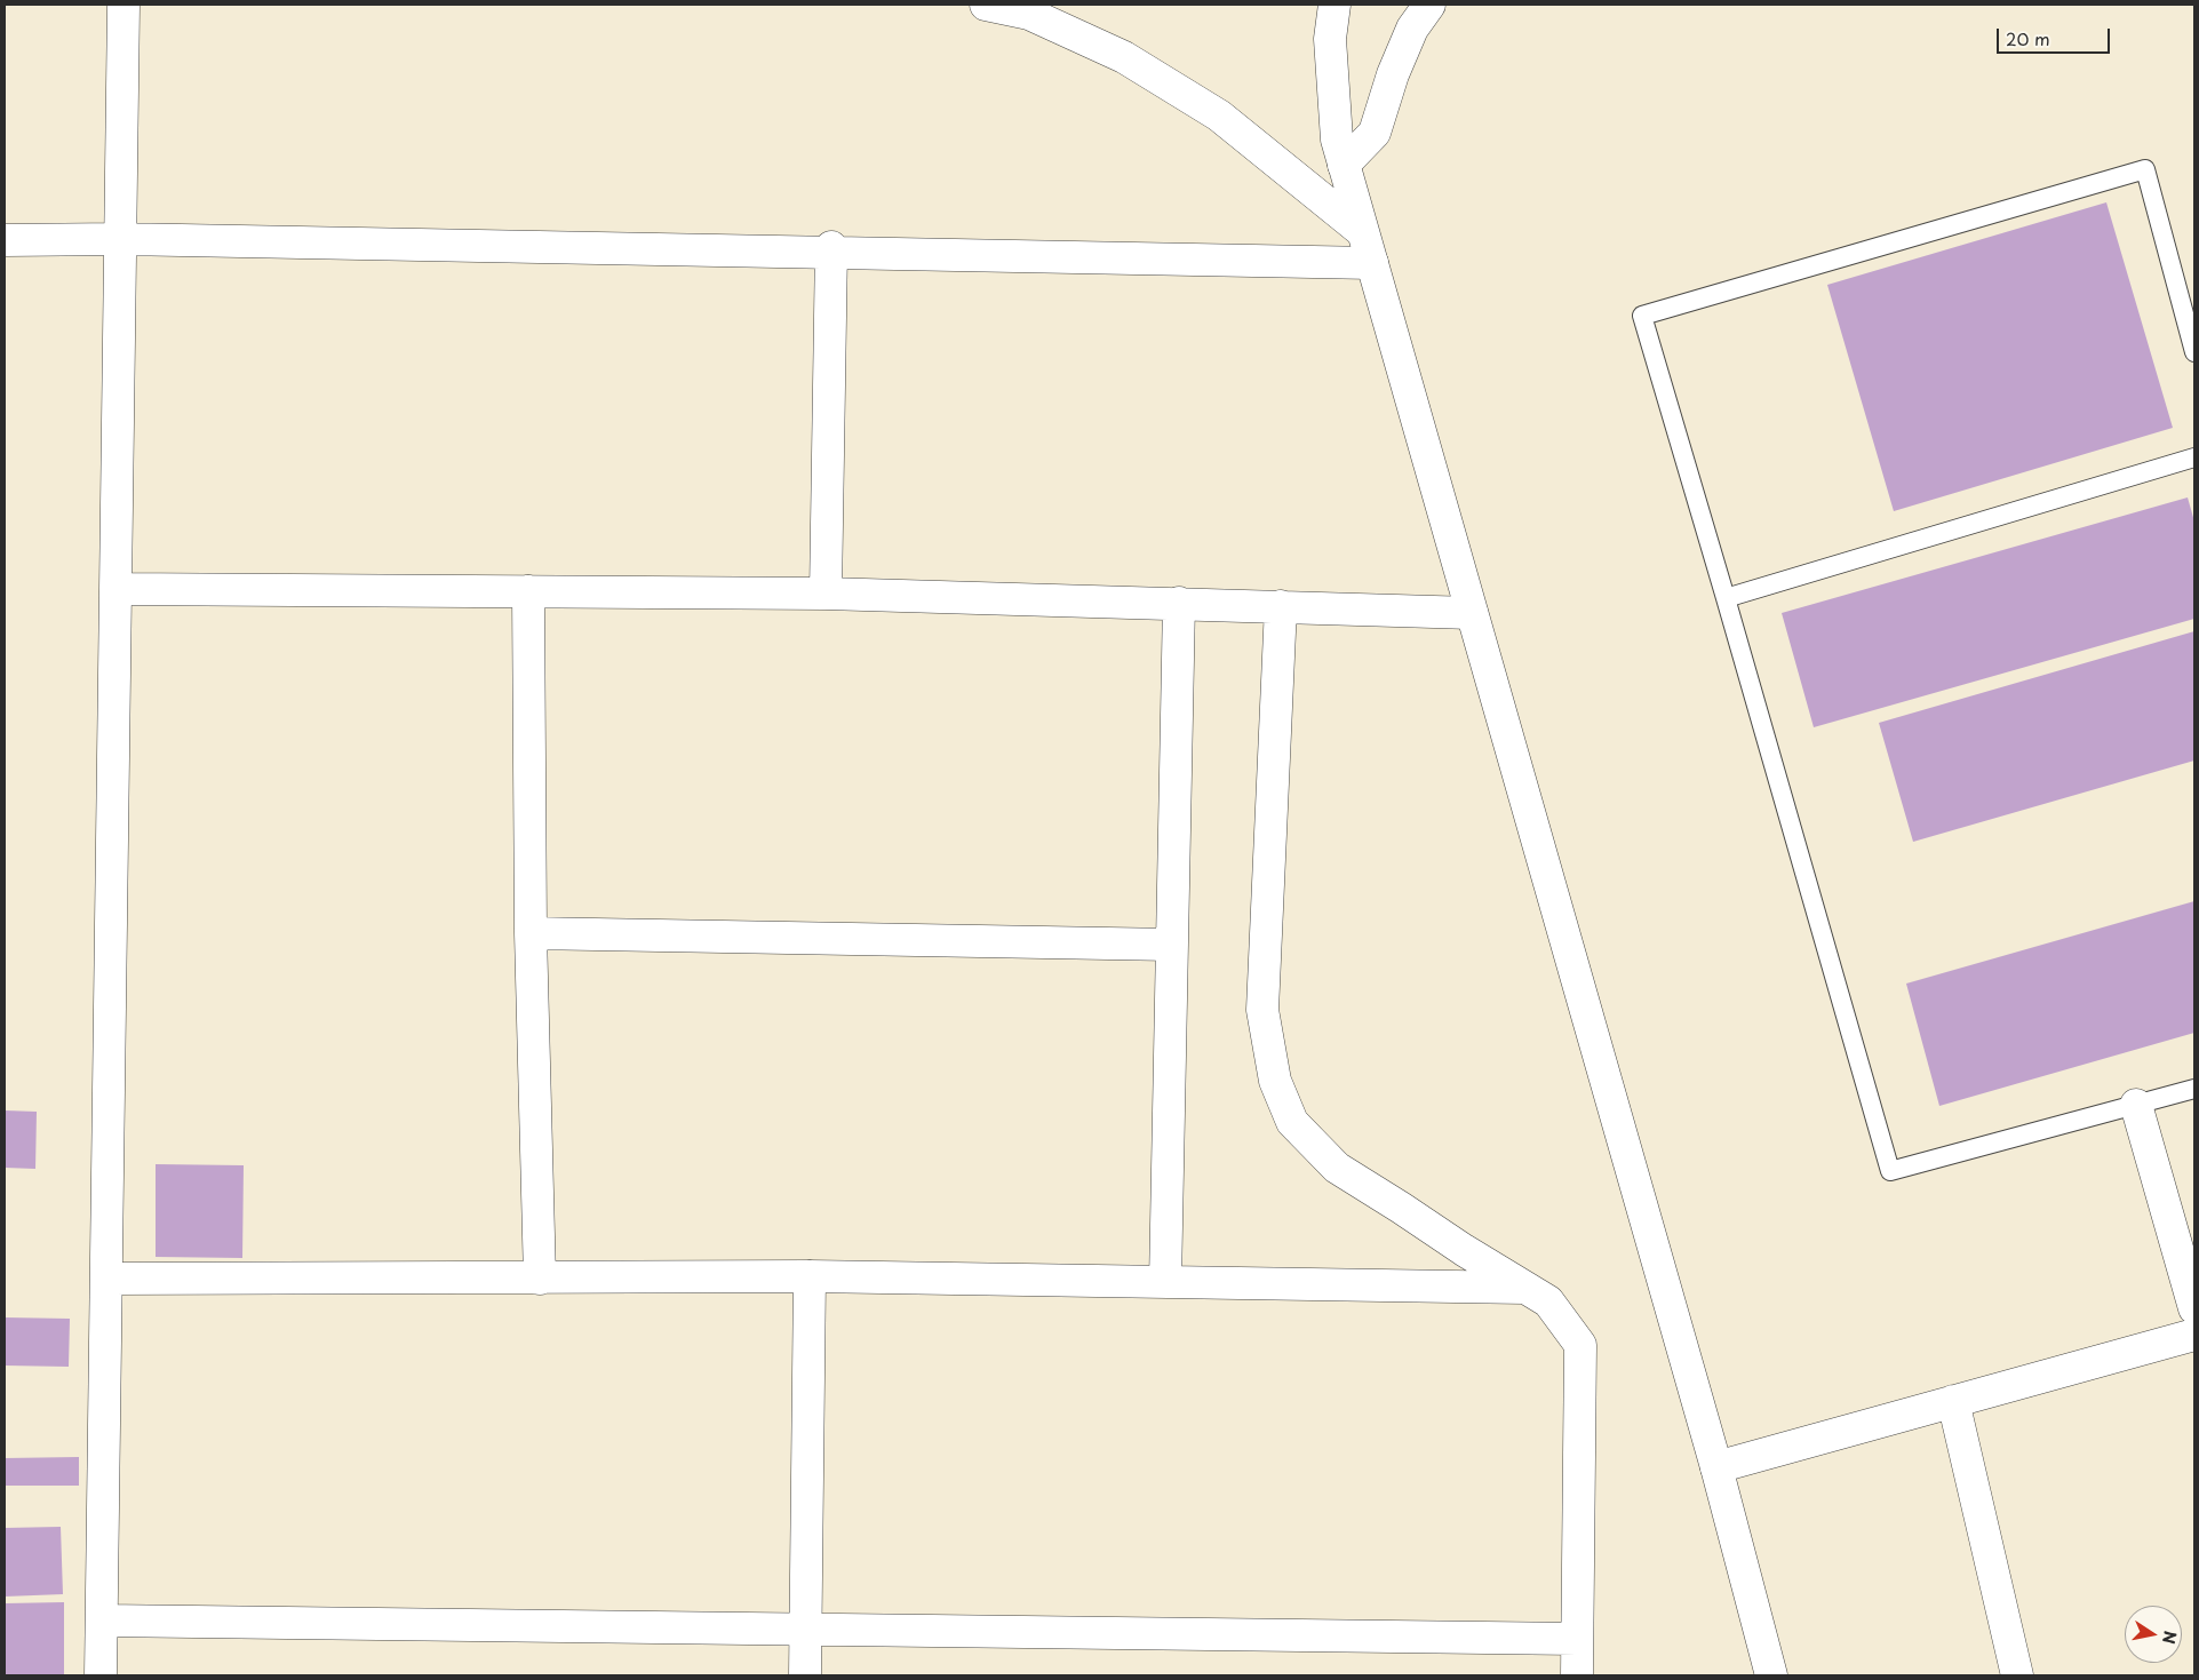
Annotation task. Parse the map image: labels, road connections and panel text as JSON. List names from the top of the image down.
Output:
{
  "scale_bar": "20 m",
  "north": "right"
}
